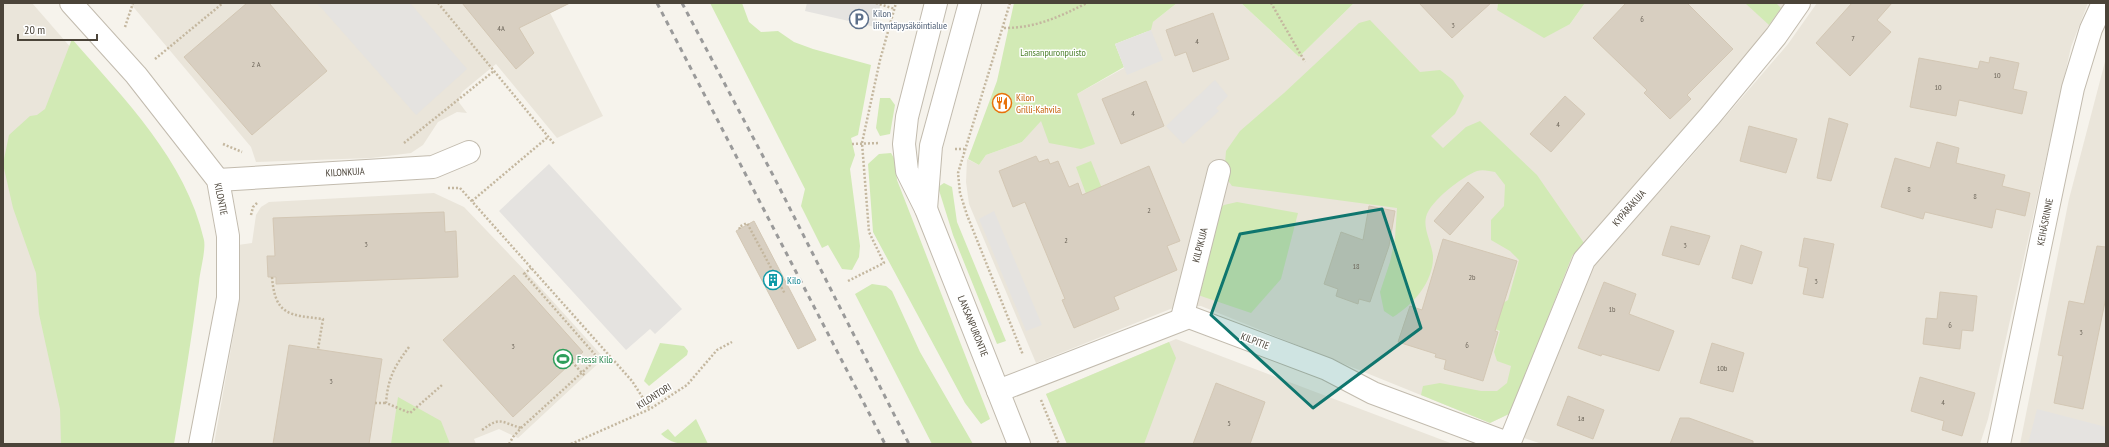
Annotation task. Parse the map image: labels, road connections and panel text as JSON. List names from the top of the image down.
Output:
{
  "streets": {
    "street": [
      "KILONKUJA",
      "KILONTIE",
      "KYPÄRÄKUJA",
      "KEIHÄSRINNE",
      "KILPIKUJA",
      "LANSANPURONTIE",
      "KILPITIE"
    ],
    "path": ["KILONTORI"]
  },
  "crossings": [
    ["KILONKUJA", "KILONTIE"],
    ["KYPÄRÄKUJA", "KILPITIE"],
    ["KILPIKUJA", "KILPITIE"],
    ["LANSANPURONTIE", "KILPITIE"]
  ],
  "parks": ["Lansanpuronpuisto"],
  "places": {
    "parking": ["Kilon liityntäpysäköintialue"],
    "restaurant": ["Kilon Grilli-Kahvila"],
    "building": ["Kilo"],
    "sports": ["Fressi Kilo"]
  },
  "house_numbers": [
    "6",
    "3",
    "4A",
    "7",
    "4",
    "2 A",
    "10",
    "10",
    "4",
    "4",
    "8",
    "8",
    "2",
    "2",
    "3",
    "3",
    "18",
    "2b",
    "3",
    "1b",
    "6",
    "3",
    "6",
    "3",
    "10b",
    "3",
    "4",
    "1a",
    "5"
  ],
  "scale_bar": "20 m"
}
